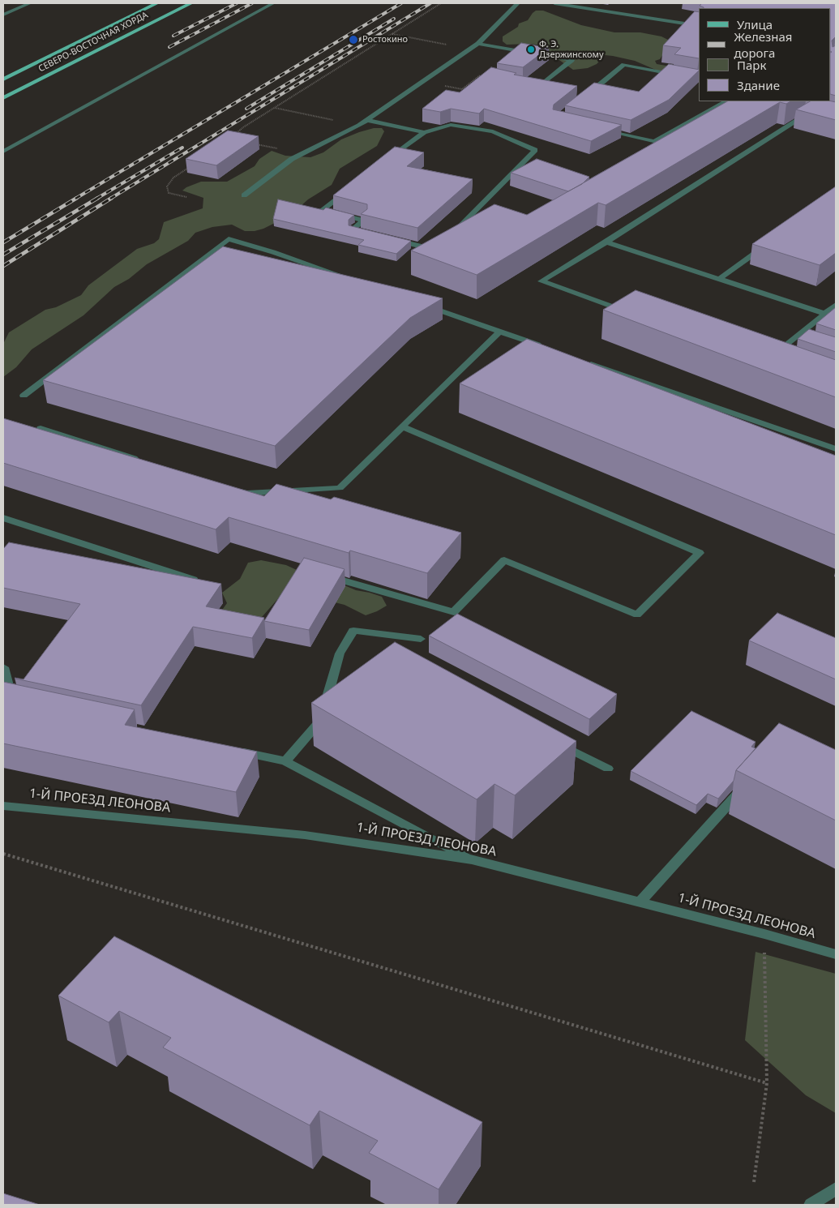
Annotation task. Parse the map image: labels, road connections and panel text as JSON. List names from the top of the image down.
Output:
{
  "streets": {
    "main road": ["СЕВЕРО-ВОСТОЧНАЯ ХОРДА"],
    "street": ["1-Й ПРОЕЗД ЛЕОНОВА"]
  },
  "places": ["Ростокино", "Ф. Э. Дзержинскому"],
  "legend": [
    "Улица",
    "Железная дорога",
    "Парк",
    "Здание"
  ]
}
